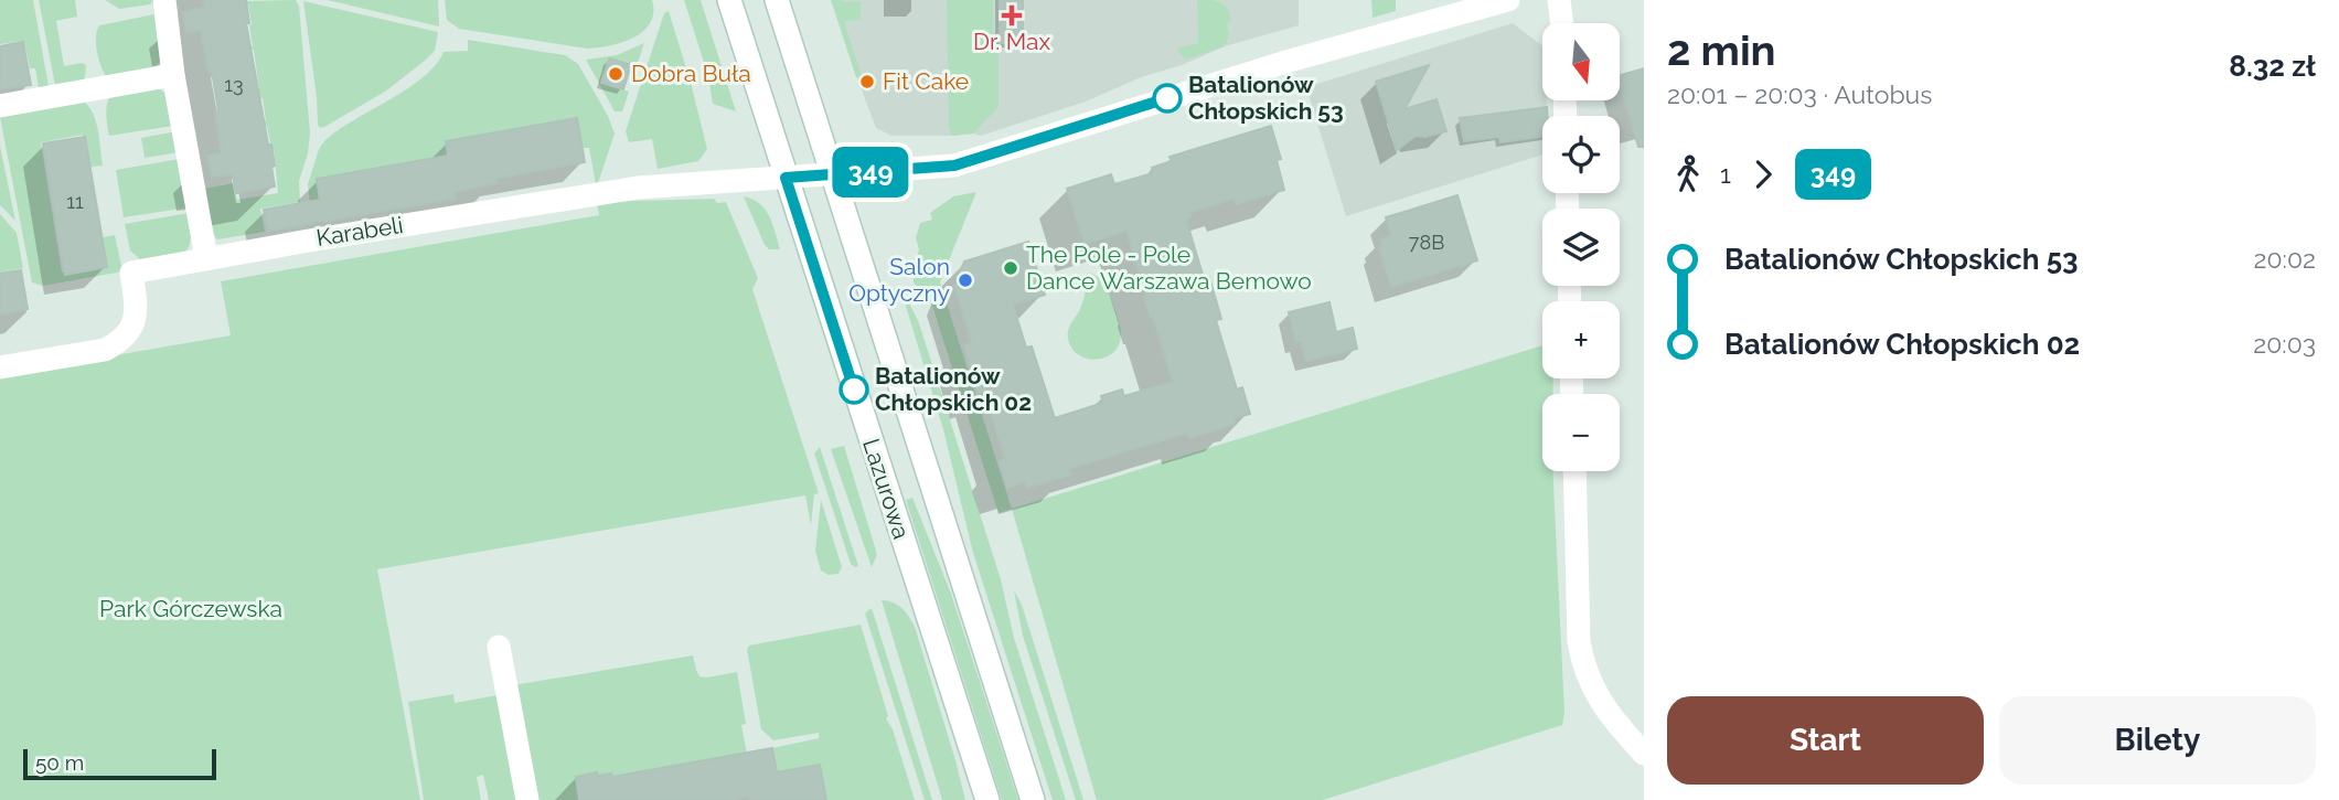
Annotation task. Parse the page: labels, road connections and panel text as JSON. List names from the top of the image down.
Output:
{
  "streets": {
    "street": ["Karabeli", "Lazurowa"]
  },
  "crossings": [
    ["Karabeli", "Lazurowa"]
  ],
  "parks": ["Park Górczewska"],
  "places": {
    "health": ["Dr. Max"],
    "other": [
      "Dobra Buła",
      "Fit Cake",
      "Batalionów Chłopskich 53",
      "The Pole - Pole Dance Warszawa Bemowo",
      "Salon Optyczny",
      "Batalionów Chłopskich 02"
    ]
  },
  "lines": ["bus line 349"],
  "house_numbers": ["13", "11", "78B"],
  "scale_bar": "50 m",
  "north": "bottom",
  "page": {
    "on_map": "349",
    "heading": ["2 min", "20:01 – 20:03 · Autobus", "8.32 zł"],
    "map_buttons": ["+", "−"],
    "legs": ["1", "349"],
    "list": [
      {
        "name": "Batalionów Chłopskich 53",
        "value": "20:02"
      },
      {
        "name": "Batalionów Chłopskich 02",
        "value": "20:03"
      }
    ],
    "buttons": ["Start", "Bilety"],
    "scale": "50 m"
  }
}
